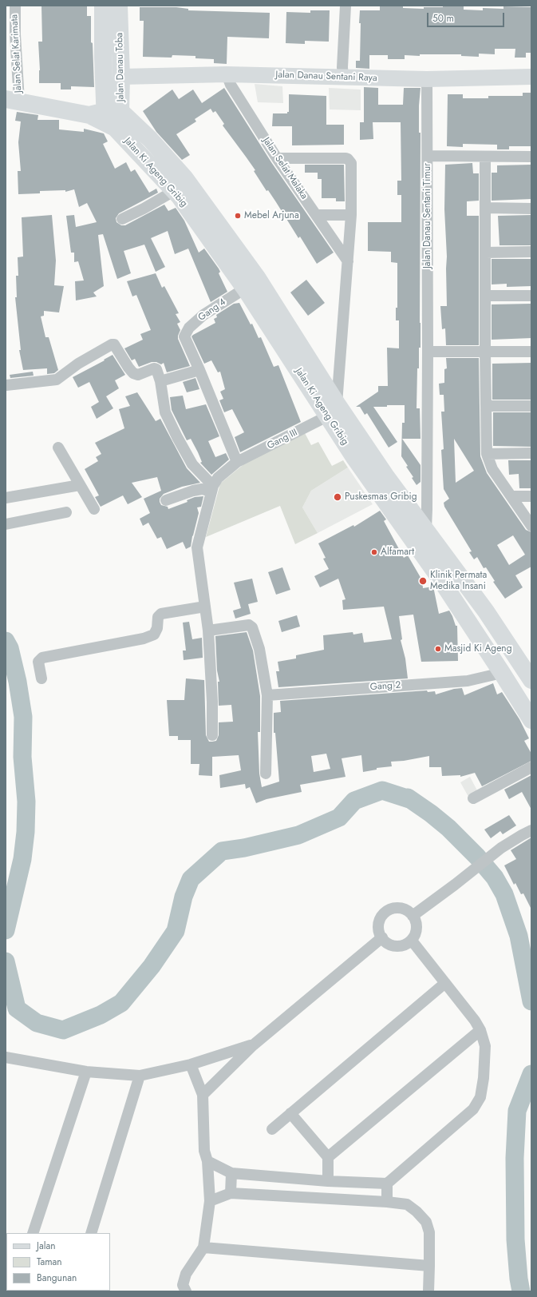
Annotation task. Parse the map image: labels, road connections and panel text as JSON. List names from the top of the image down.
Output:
{
  "streets": {
    "main road": ["Jalan Danau Toba", "Jalan Ki Ageng Gribig"],
    "street": [
      "Jalan Selat Karimata",
      "Jalan Danau Sentani Raya",
      "Jalan Selat Malaka",
      "Jalan Danau Sentani Timur",
      "Gang 4",
      "Gang III",
      "Gang 2"
    ]
  },
  "crossings": [
    ["Jalan Danau Toba", "Jalan Danau Sentani Raya"],
    ["Jalan Danau Toba", "Jalan Ki Ageng Gribig"],
    ["Jalan Danau Sentani Raya", "Jalan Selat Malaka"],
    ["Jalan Danau Sentani Raya", "Jalan Danau Sentani Timur"],
    ["Jalan Ki Ageng Gribig", "Jalan Danau Sentani Timur"],
    ["Jalan Ki Ageng Gribig", "Gang 4"],
    ["Jalan Ki Ageng Gribig", "Gang III"],
    ["Jalan Ki Ageng Gribig", "Gang 2"]
  ],
  "places": [
    "Mebel Arjuna",
    "Puskesmas Gribig",
    "Alfamart",
    "Klinik Permata Medika Insani",
    "Masjid Ki Ageng"
  ],
  "legend": ["Jalan", "Taman", "Bangunan"],
  "scale_bar": "50 m"
}
